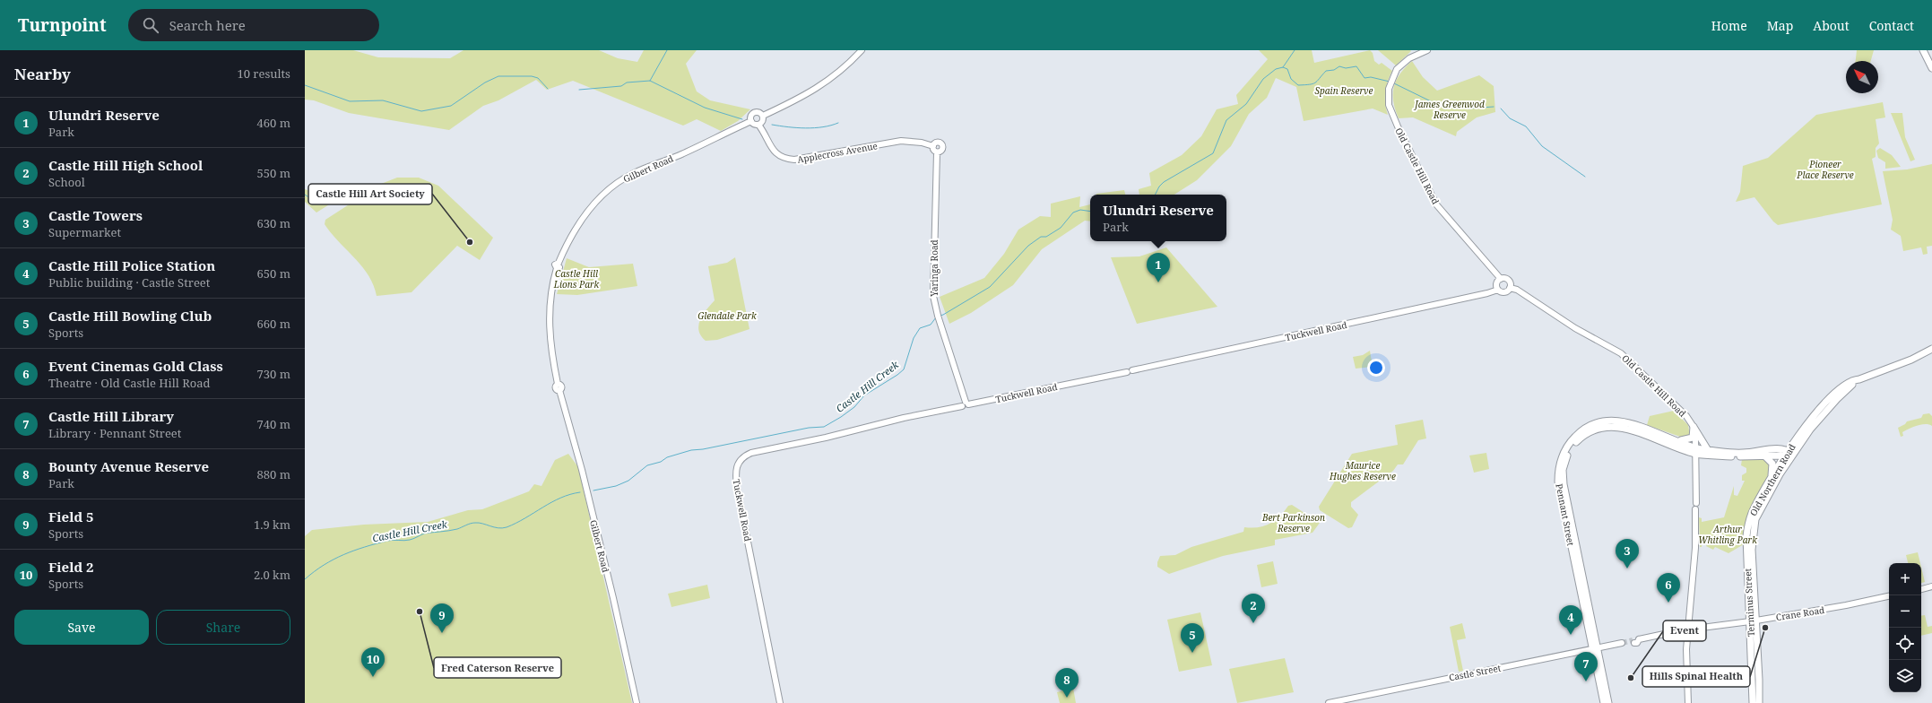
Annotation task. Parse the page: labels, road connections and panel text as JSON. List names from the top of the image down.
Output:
{
  "streets": {
    "main road": ["Old Northern Road", "Pennant Street", "Terminus Street"],
    "street": [
      "Applecross Avenue",
      "Old Castle Hill Road",
      "Gilbert Road",
      "Yaringa Road",
      "Tuckwell Road",
      "Crane Road",
      "Castle Street"
    ]
  },
  "crossings": [
    ["Applecross Avenue", "Gilbert Road"],
    ["Applecross Avenue", "Yaringa Road"],
    ["Old Castle Hill Road", "Tuckwell Road"],
    ["Yaringa Road", "Tuckwell Road"],
    ["Old Northern Road", "Terminus Street"],
    ["Pennant Street", "Castle Street"],
    ["Terminus Street", "Crane Road"]
  ],
  "water": ["Castle Hill Creek"],
  "parks": [
    "Spain Reserve",
    "James Greenwod Reserve",
    "Pioneer Place Reserve",
    "Castle Hill Lions Park",
    "Glendale Park",
    "Maurice Hughes Reserve",
    "Bert Parkinson Reserve",
    "Arthur Whitling Park"
  ],
  "places": [
    "Castle Hill Art Society",
    "Fred Caterson Reserve",
    "Hills Spinal Health",
    "Event"
  ],
  "north": "top left",
  "page": {
    "header": "Turnpoint",
    "search": "Search here",
    "nav": [
      "Home",
      "Map",
      "About",
      "Contact"
    ],
    "heading": ["Nearby", "10 results"],
    "list": [
      {
        "mark": "1",
        "name": "Ulundri Reserve",
        "note": "Park",
        "value": "460 m"
      },
      {
        "mark": "2",
        "name": "Castle Hill High School",
        "note": "School",
        "value": "550 m"
      },
      {
        "mark": "3",
        "name": "Castle Towers",
        "note": "Supermarket",
        "value": "630 m"
      },
      {
        "mark": "4",
        "name": "Castle Hill Police Station",
        "note": "Public building · Castle Street",
        "value": "650 m"
      },
      {
        "mark": "5",
        "name": "Castle Hill Bowling Club",
        "note": "Sports",
        "value": "660 m"
      },
      {
        "mark": "6",
        "name": "Event Cinemas Gold Class",
        "note": "Theatre · Old Castle Hill Road",
        "value": "730 m"
      },
      {
        "mark": "7",
        "name": "Castle Hill Library",
        "note": "Library · Pennant Street",
        "value": "740 m"
      },
      {
        "mark": "8",
        "name": "Bounty Avenue Reserve",
        "note": "Park",
        "value": "880 m"
      },
      {
        "mark": "9",
        "name": "Field 5",
        "note": "Sports",
        "value": "1.9 km"
      },
      {
        "mark": "10",
        "name": "Field 2",
        "note": "Sports",
        "value": "2.0 km"
      }
    ],
    "popup": ["Ulundri Reserve", "Park"],
    "pins": [
      "1",
      "3",
      "6",
      "2",
      "9",
      "4",
      "5",
      "10",
      "7",
      "8"
    ],
    "map_buttons": ["+", "−"],
    "buttons": ["Save", "Share"]
  }
}
